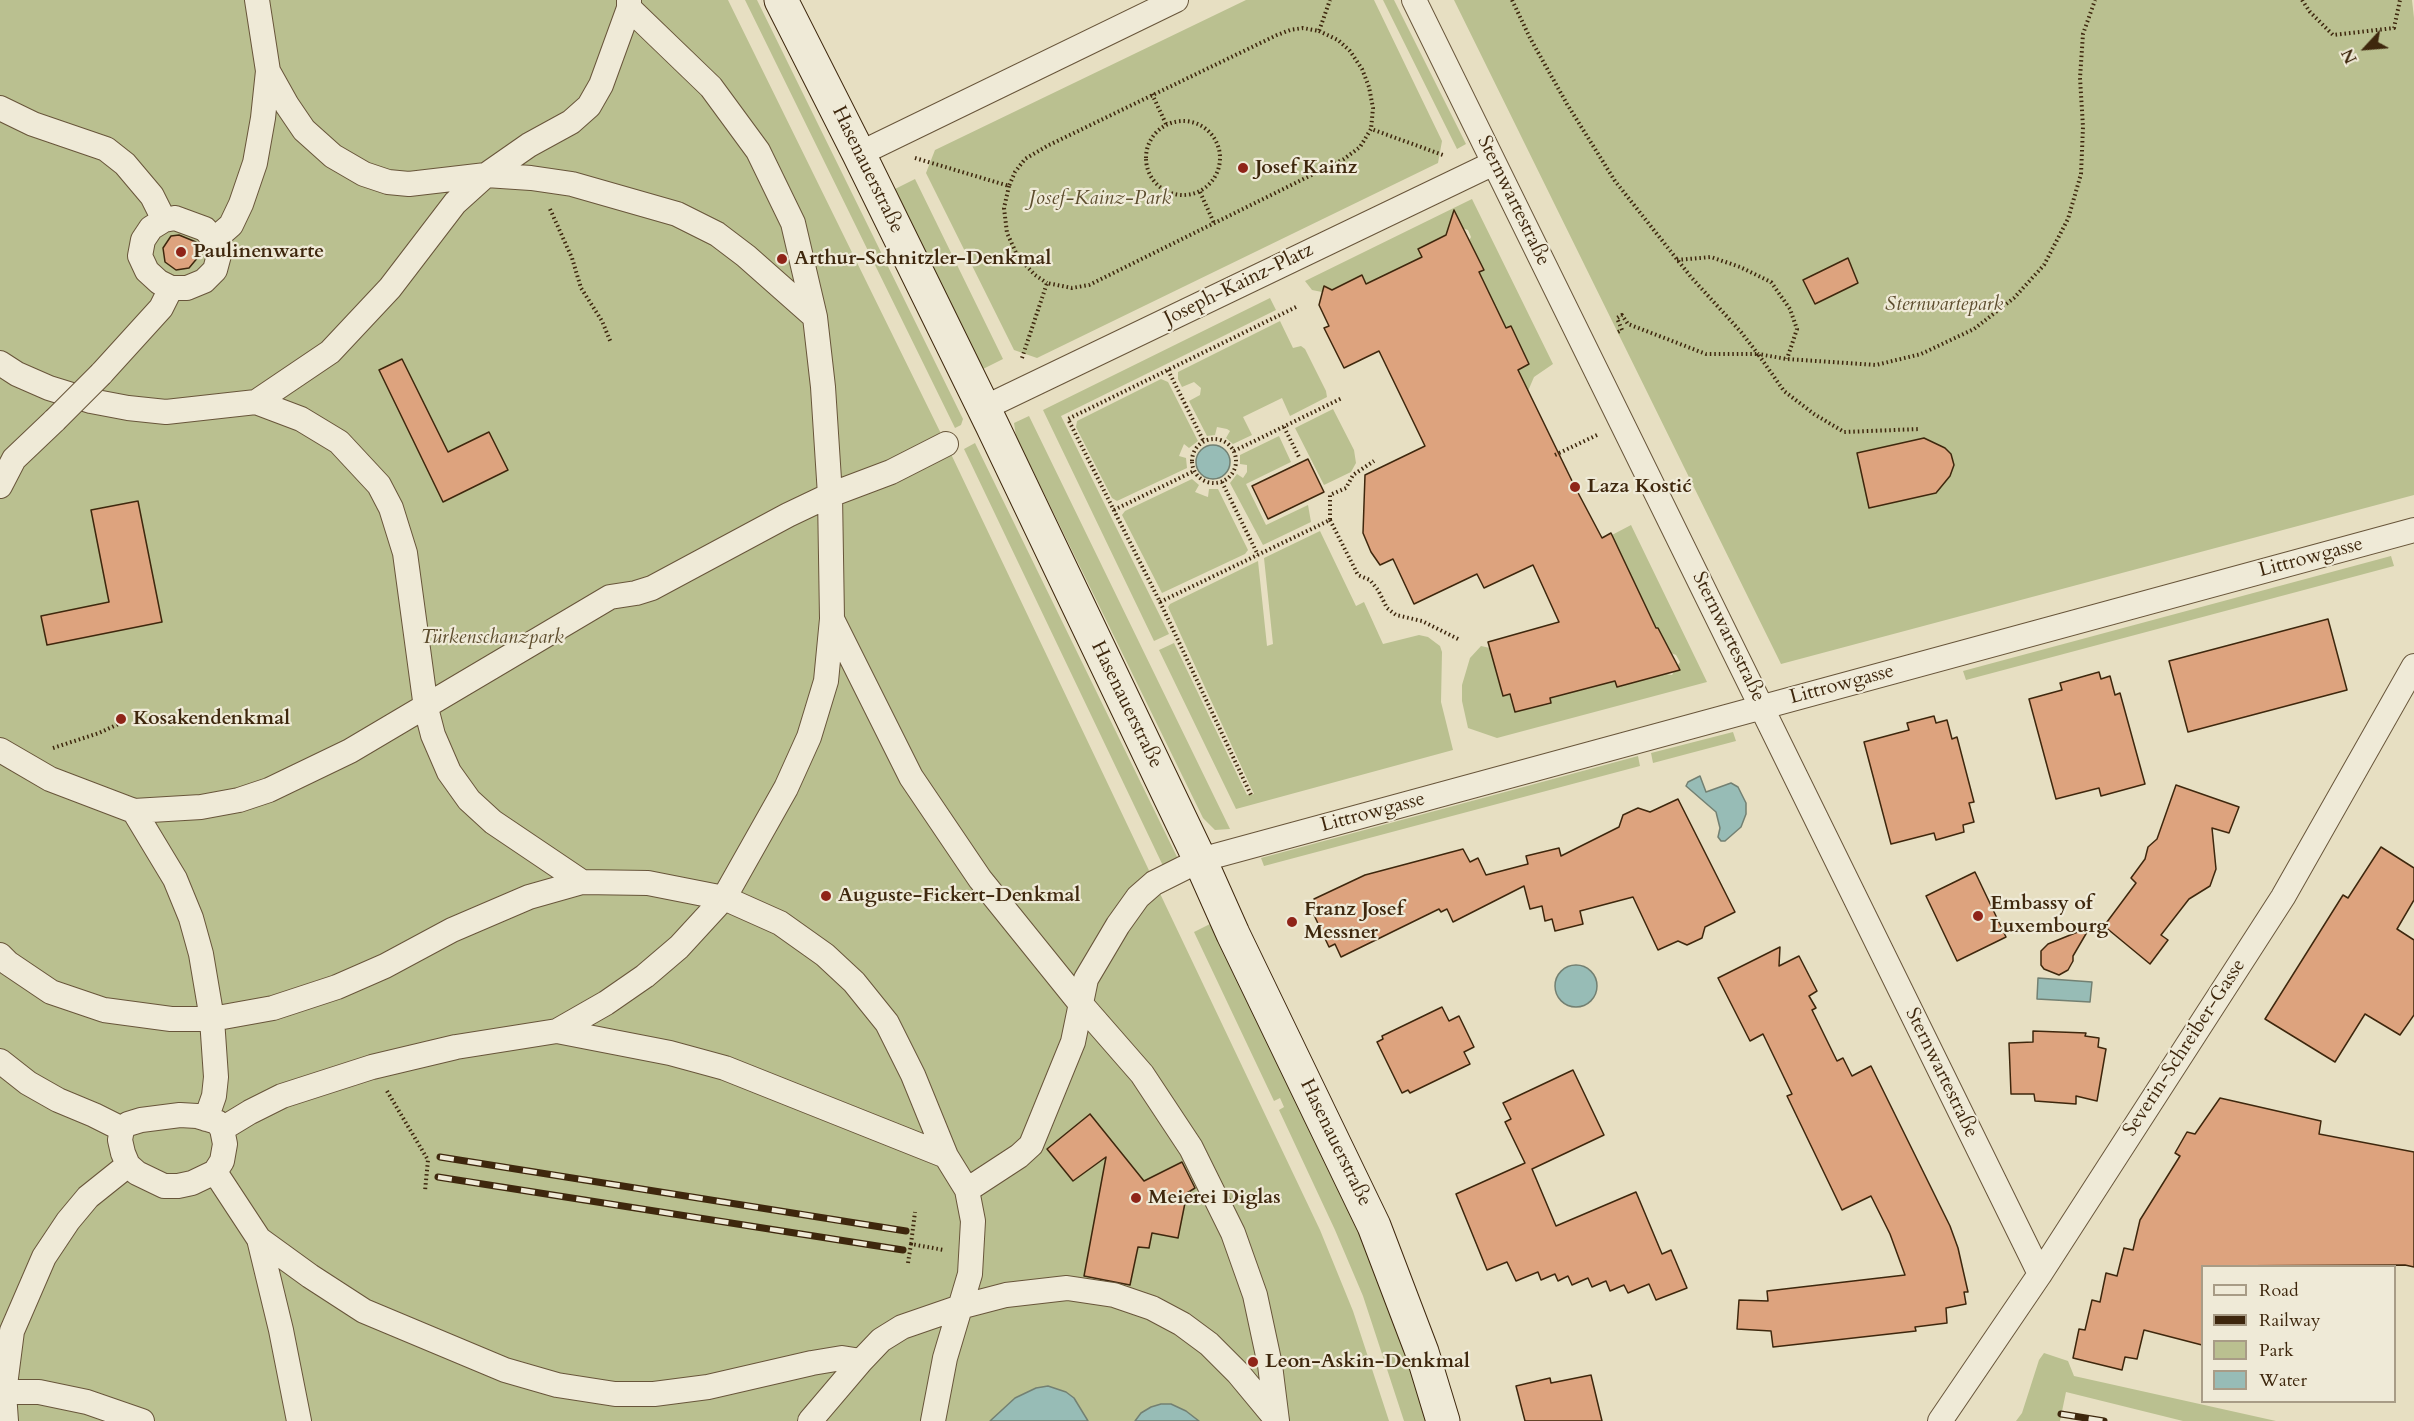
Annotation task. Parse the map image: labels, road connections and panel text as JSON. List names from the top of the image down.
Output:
{
  "streets": {
    "street": [
      "Hasenauerstraße",
      "Sternwartestraße",
      "Joseph-Kainz-Platz",
      "Littrowgasse",
      "Severin-Schreiber-Gasse"
    ]
  },
  "crossings": [
    ["Hasenauerstraße", "Joseph-Kainz-Platz"],
    ["Hasenauerstraße", "Littrowgasse"],
    ["Sternwartestraße", "Joseph-Kainz-Platz"],
    ["Sternwartestraße", "Littrowgasse"],
    ["Sternwartestraße", "Severin-Schreiber-Gasse"]
  ],
  "parks": ["Josef-Kainz-Park", "Sternwartepark", "Türkenschanzpark"],
  "places": [
    "Josef Kainz",
    "Paulinenwarte",
    "Arthur-Schnitzler-Denkmal",
    "Laza Kostić",
    "Kosakendenkmal",
    "Auguste-Fickert-Denkmal",
    "Embassy of Luxembourg",
    "Franz Josef Messner",
    "Meierei Diglas",
    "Leon-Askin-Denkmal"
  ],
  "legend": [
    "Road",
    "Railway",
    "Park",
    "Water"
  ],
  "north": "bottom left"
}
